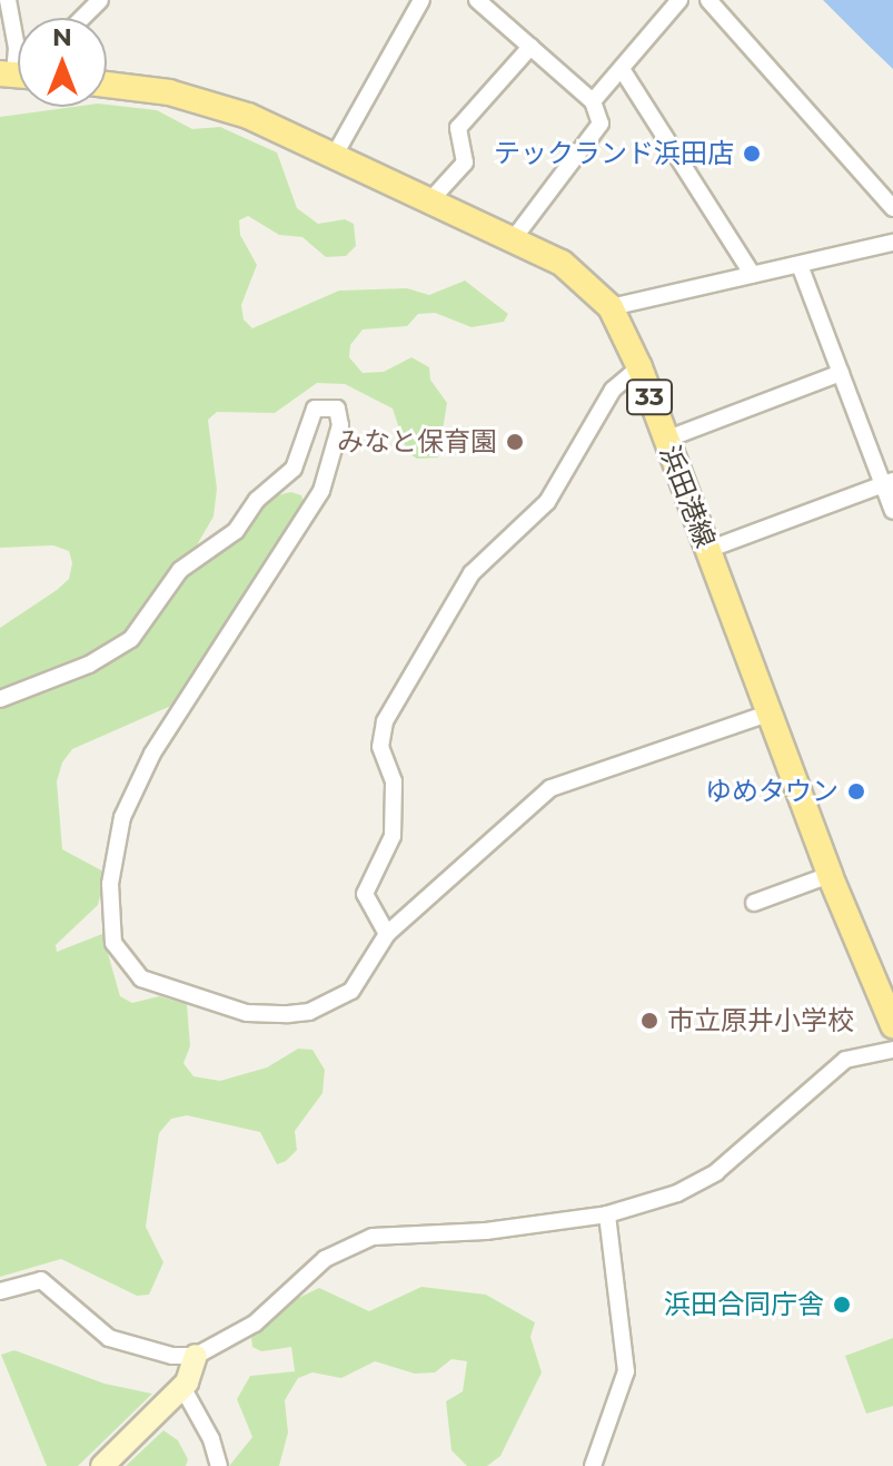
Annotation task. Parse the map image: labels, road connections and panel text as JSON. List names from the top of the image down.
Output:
{
  "streets": {
    "main road": ["33", "浜田港線"]
  },
  "places": [
    "テックランド浜田店",
    "みなと保育園",
    "ゆめタウン",
    "市立原井小学校",
    "浜田合同庁舎"
  ],
  "north": "top"
}
